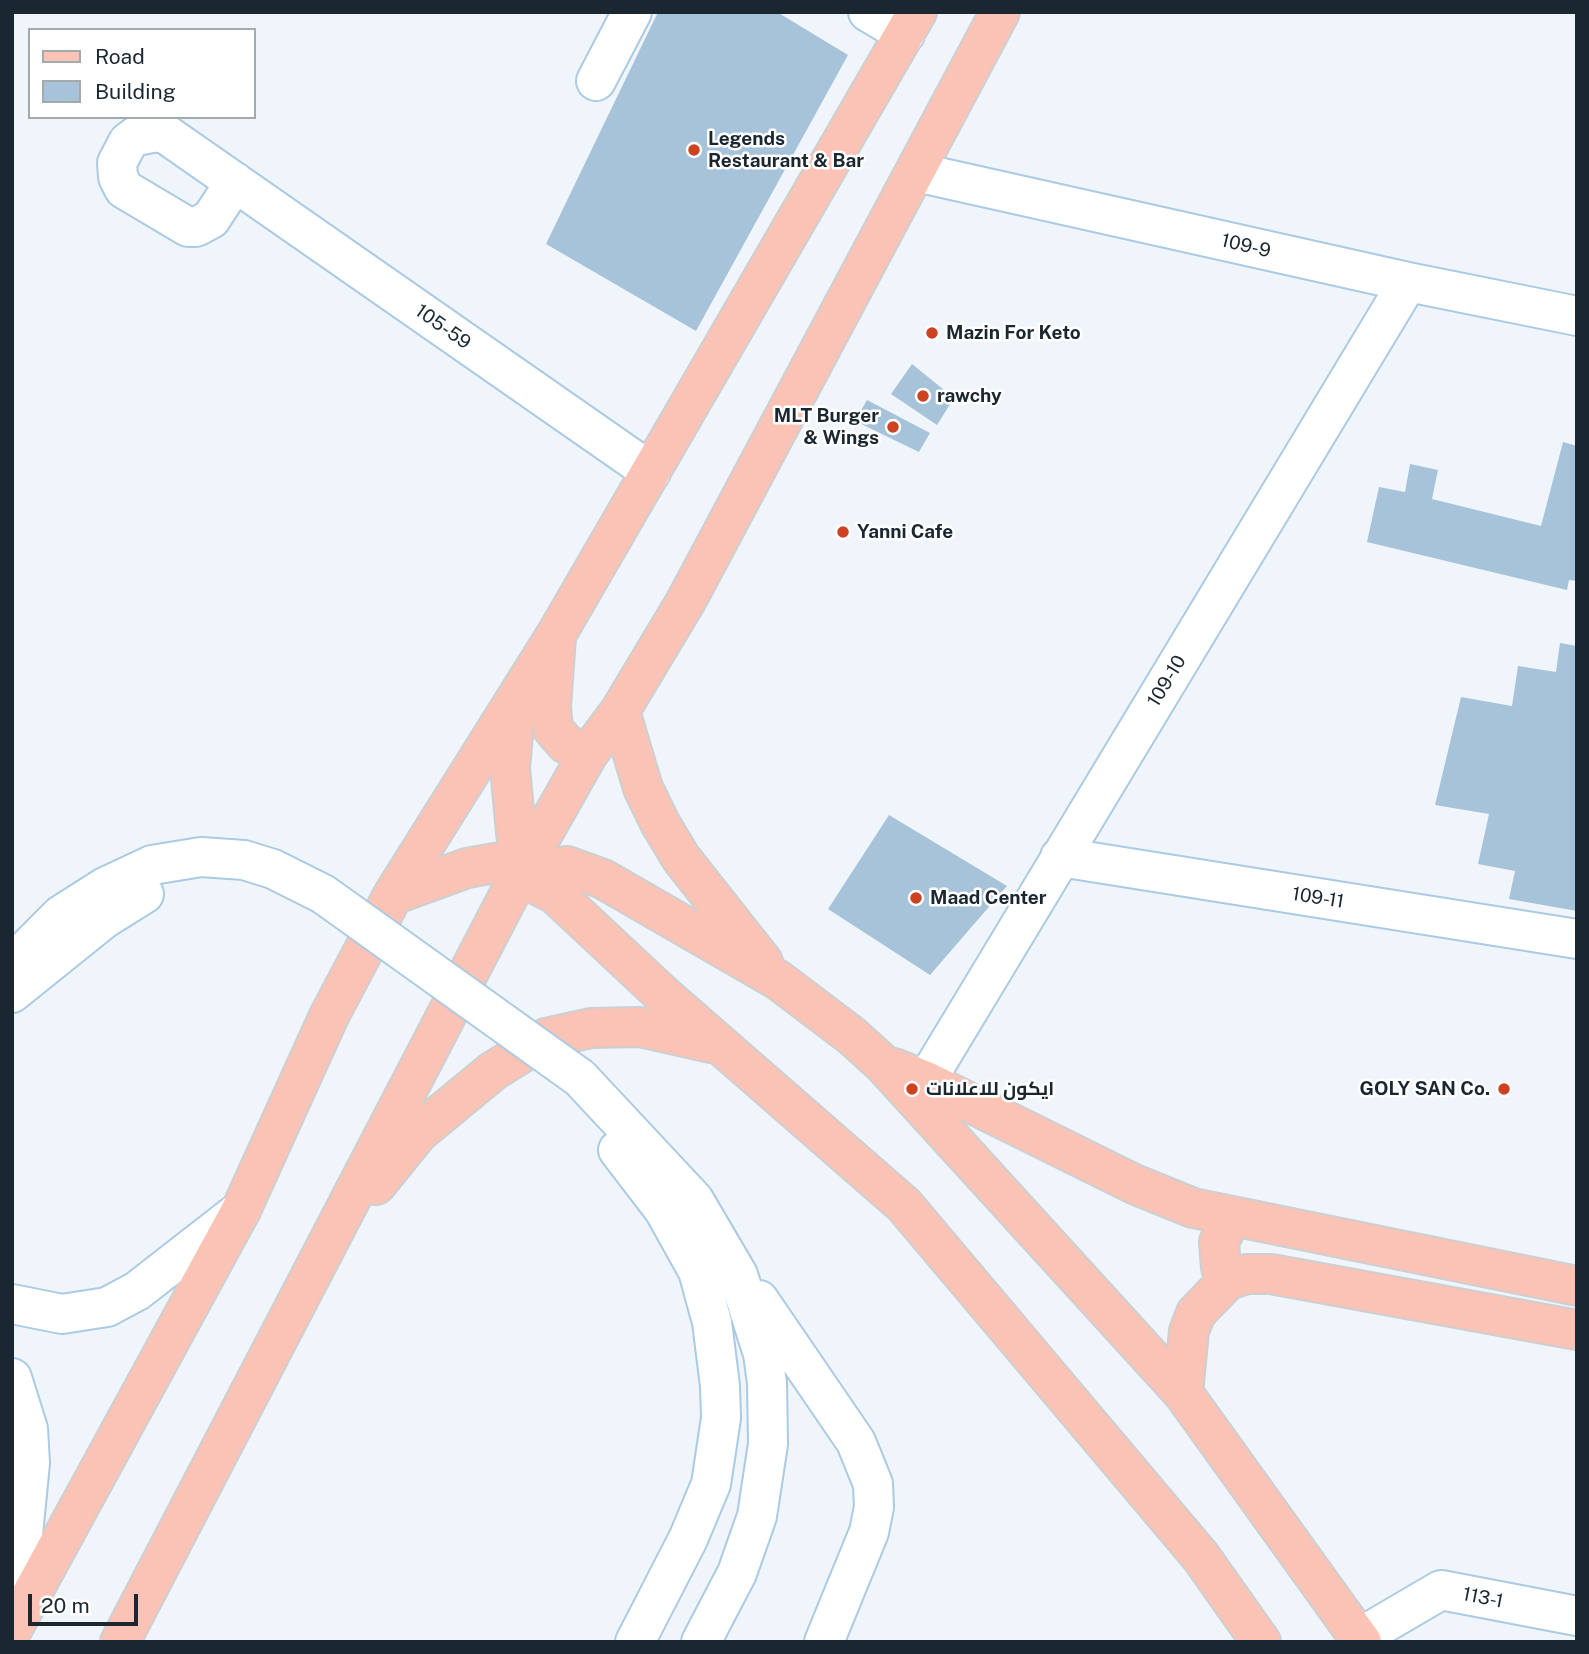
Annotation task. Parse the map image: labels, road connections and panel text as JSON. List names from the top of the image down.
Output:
{
  "streets": {
    "street": [
      "109-9",
      "105-59",
      "109-10",
      "109-11",
      "113-1"
    ]
  },
  "crossings": [
    ["109-9", "109-10"],
    ["109-10", "109-11"]
  ],
  "places": [
    "Legends Restaurant & Bar",
    "Mazin For Keto",
    "rawchy",
    "MLT Burger & Wings",
    "Yanni Cafe",
    "Maad Center",
    "ايكون للاعلانات",
    "GOLY SAN Co."
  ],
  "legend": ["Road", "Building"],
  "scale_bar": "20 m"
}
